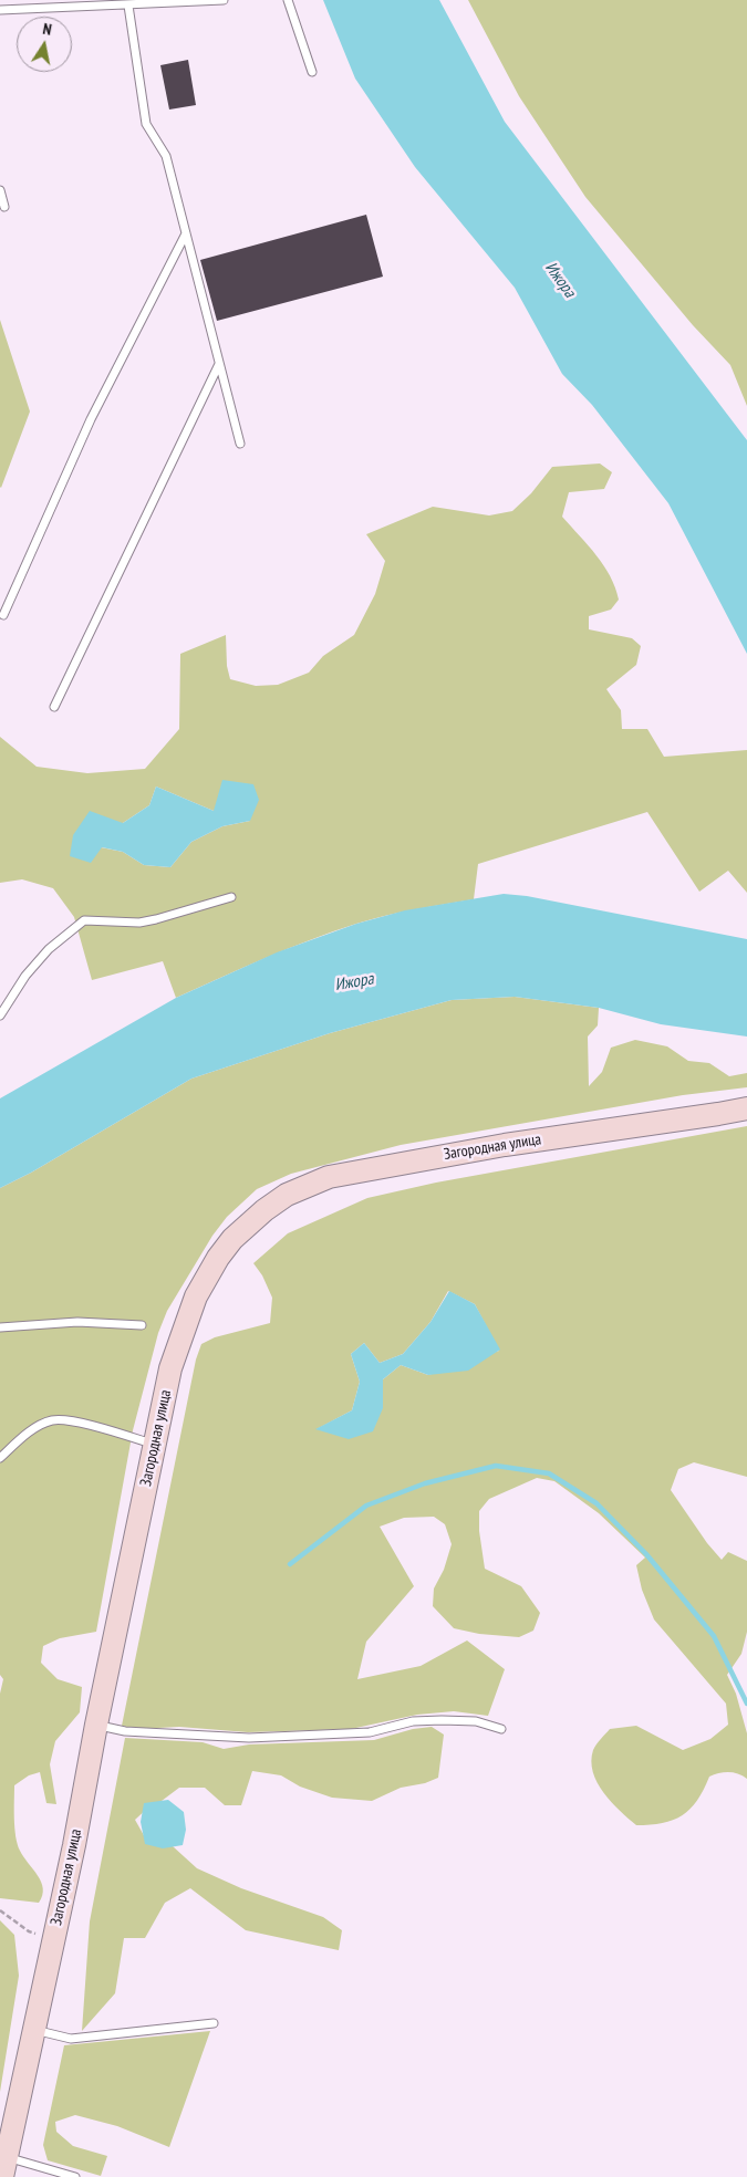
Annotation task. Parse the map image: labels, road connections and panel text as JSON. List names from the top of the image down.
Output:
{
  "streets": {
    "main road": ["Загородная улица"]
  },
  "water": ["Ижора"],
  "north": "top"
}
